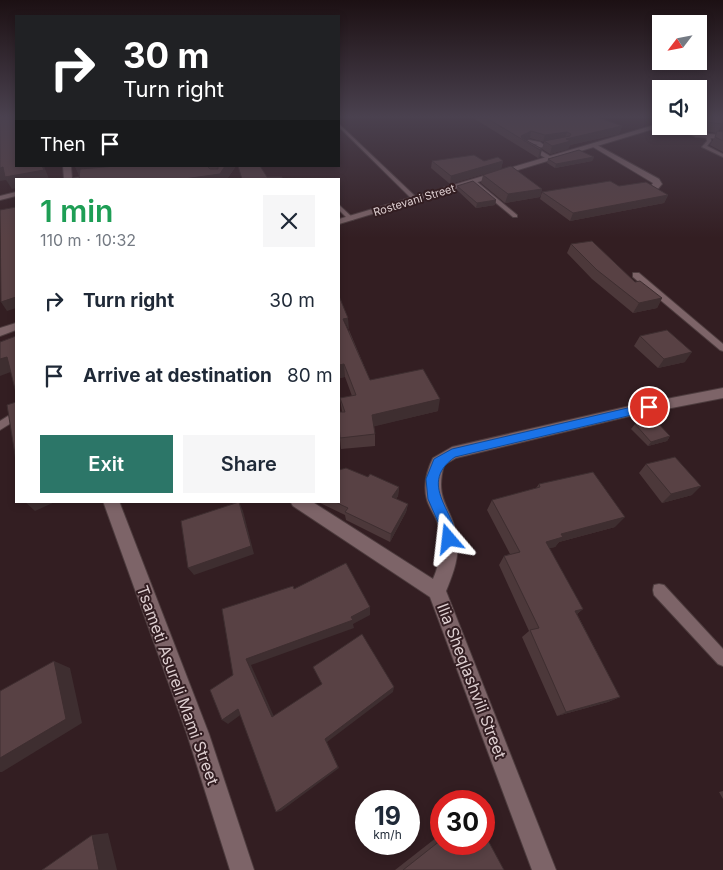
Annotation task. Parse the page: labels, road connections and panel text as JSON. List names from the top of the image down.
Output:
{
  "streets": {
    "street": ["Rostevani Street", "Ilia Sheqlashvili Street", "Tsameti Asureli Mami Street"]
  },
  "north": "bottom left",
  "page": {
    "turn": ["30 m", "Turn right"],
    "then": "Then",
    "heading": ["1 min", "110 m · 10:32"],
    "list": [
      {
        "name": "Turn right",
        "value": "30 m"
      },
      {
        "name": "Arrive at destination",
        "value": "80 m"
      }
    ],
    "buttons": ["Exit", "Share"],
    "speed": "19 km/h",
    "limit": "30"
  }
}
